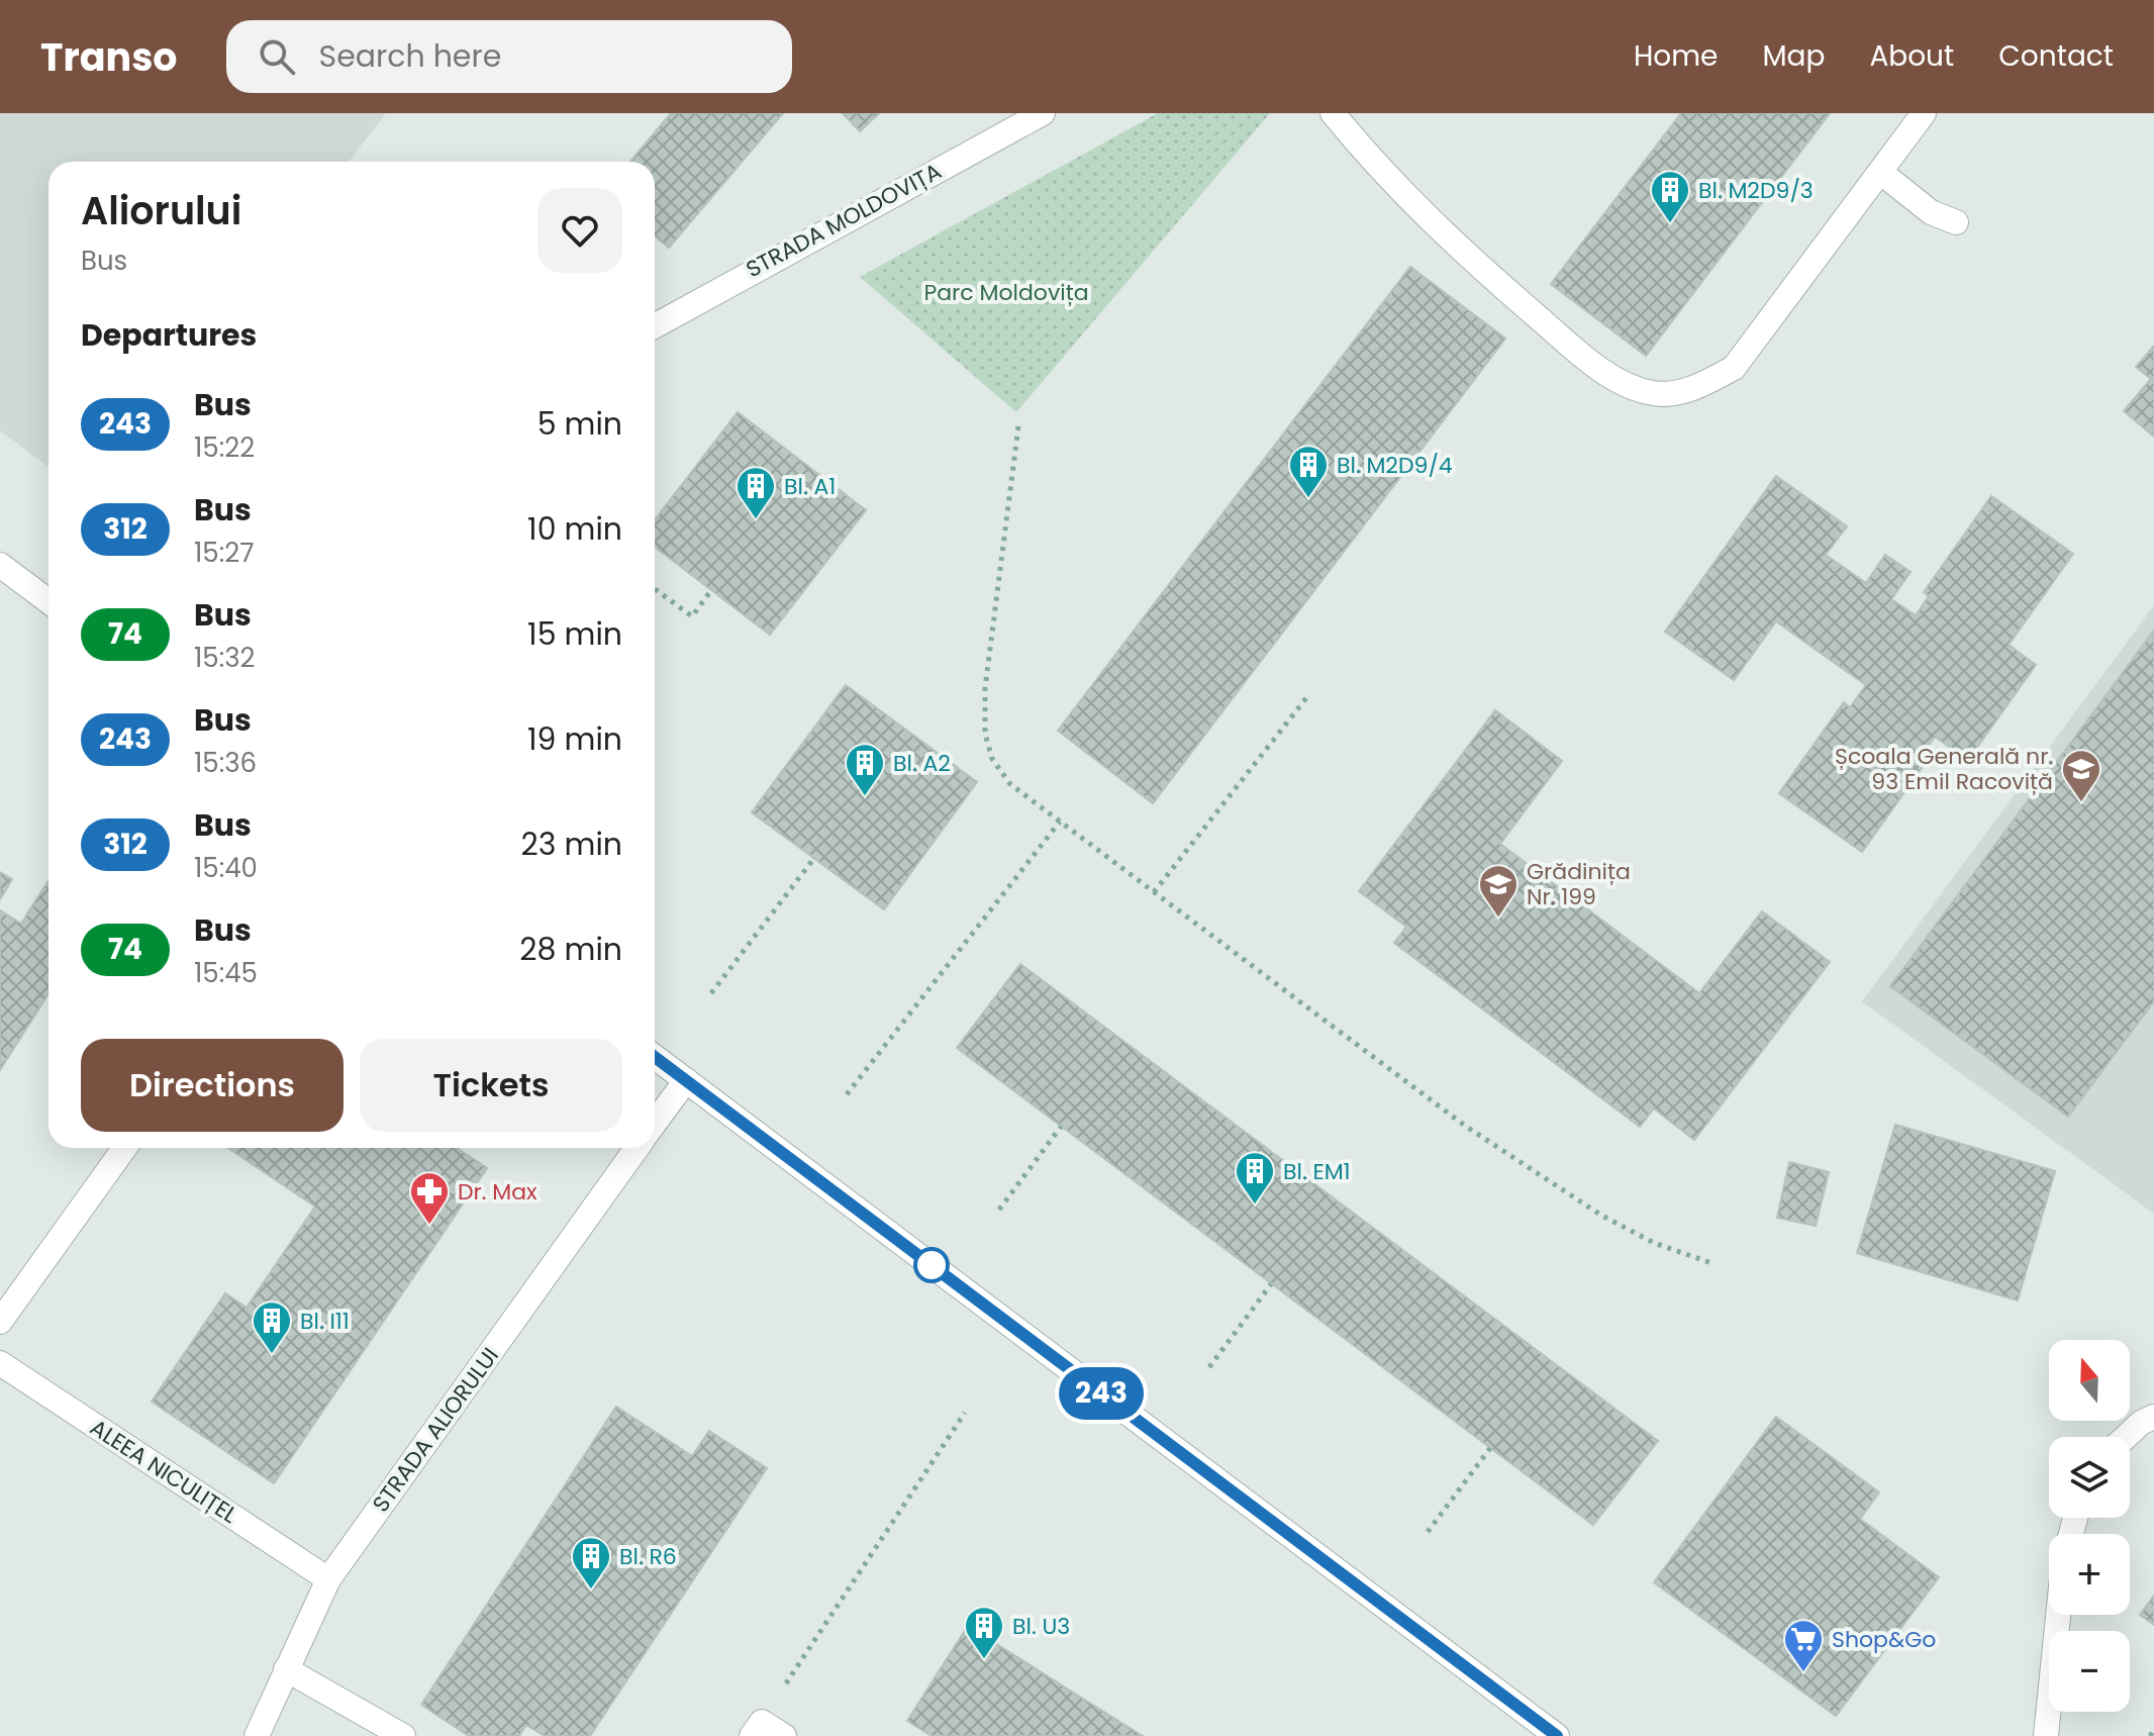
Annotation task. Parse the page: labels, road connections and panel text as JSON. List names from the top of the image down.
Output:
{
  "streets": {
    "street": ["STRADA MOLDOVIȚA", "STRADA ALIORULUI", "ALEEA NICULIȚEL"]
  },
  "crossings": [
    ["STRADA ALIORULUI", "ALEEA NICULIȚEL"]
  ],
  "parks": ["Parc Moldovița"],
  "places": {
    "building": [
      "Bl. M2D9/3",
      "Bl. M2D9/4",
      "Bl. A1",
      "Bl. A2",
      "Bl. EM1",
      "Bl. I11",
      "Bl. R6",
      "Bl. U3"
    ],
    "school or university": ["Școala Generală nr. 93 Emil Racoviță", "Grădinița Nr. 199"],
    "pharmacy": ["Dr. Max"],
    "supermarket": ["Shop&Go"]
  },
  "lines": ["bus line 243"],
  "north": "top",
  "page": {
    "header": "Transo",
    "search": "Search here",
    "nav": [
      "Home",
      "Map",
      "About",
      "Contact"
    ],
    "on_map": "243",
    "heading": [
      ["Aliorului", "Bus"],
      "Departures"
    ],
    "list": [
      {
        "mark": "243",
        "name": "Bus",
        "note": "15:22",
        "value": "5 min"
      },
      {
        "mark": "312",
        "name": "Bus",
        "note": "15:27",
        "value": "10 min"
      },
      {
        "mark": "74",
        "name": "Bus",
        "note": "15:32",
        "value": "15 min"
      },
      {
        "mark": "243",
        "name": "Bus",
        "note": "15:36",
        "value": "19 min"
      },
      {
        "mark": "312",
        "name": "Bus",
        "note": "15:40",
        "value": "23 min"
      },
      {
        "mark": "74",
        "name": "Bus",
        "note": "15:45",
        "value": "28 min"
      }
    ],
    "buttons": ["Directions", "Tickets"],
    "map_buttons": ["+", "−"]
  }
}
